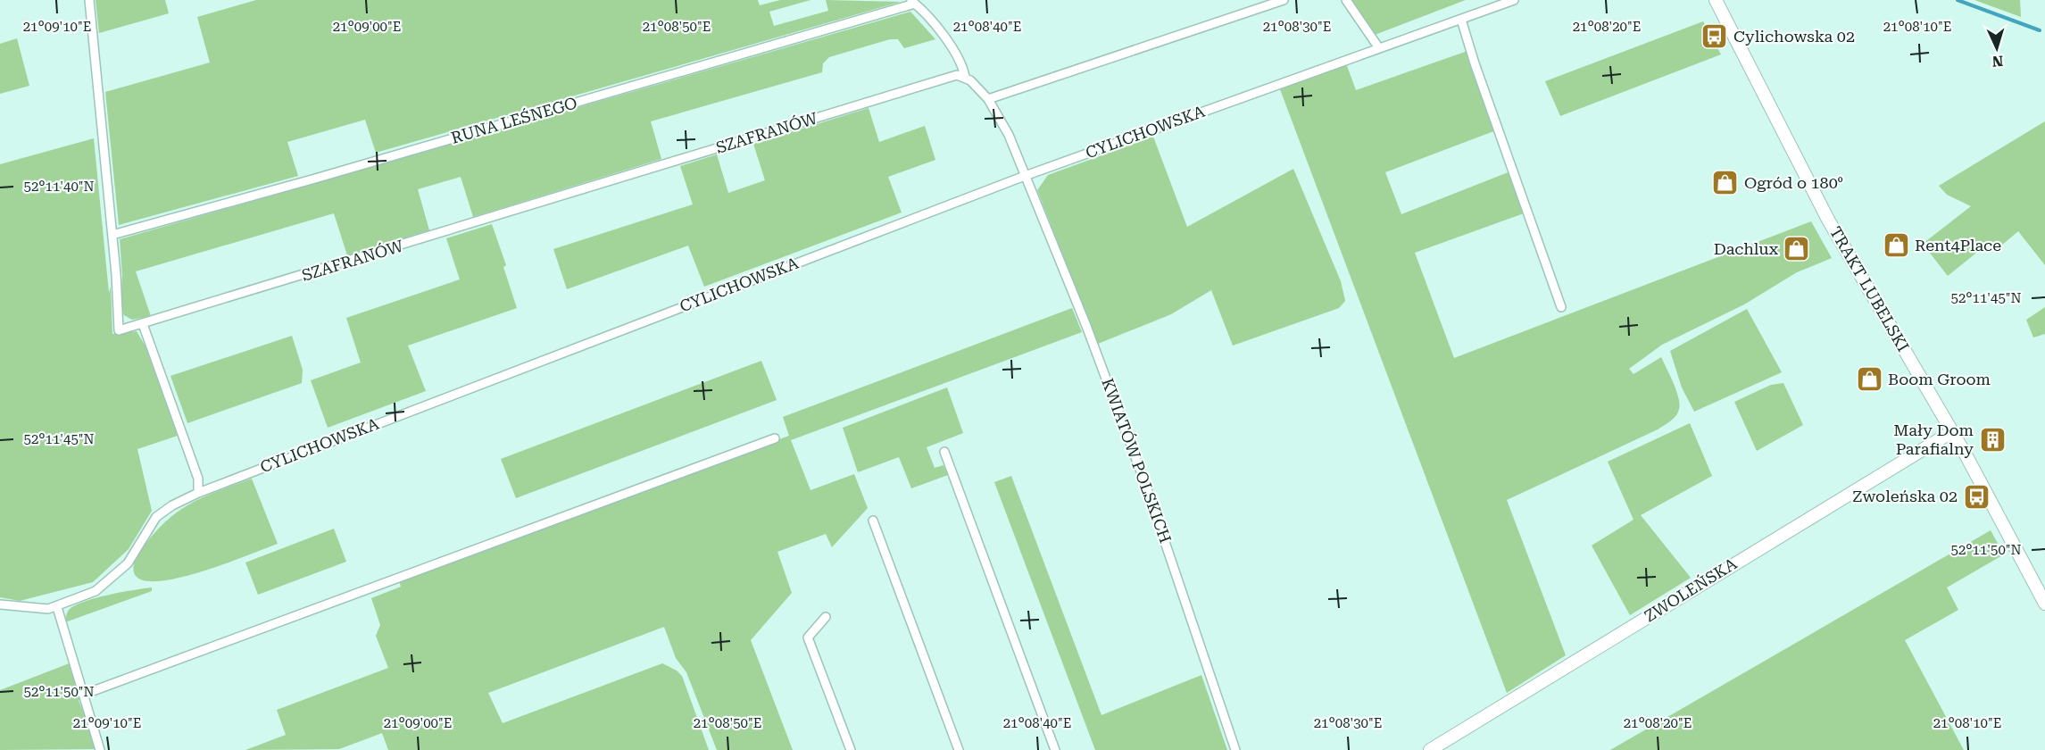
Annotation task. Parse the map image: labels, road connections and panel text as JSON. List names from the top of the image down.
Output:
{
  "streets": {
    "street": [
      "RUNA LEŚNEGO",
      "CYLICHOWSKA",
      "SZAFRANÓW",
      "TRAKT LUBELSKI",
      "KWIATÓW POLSKICH",
      "ZWOLEŃSKA"
    ]
  },
  "crossings": [
    ["RUNA LEŚNEGO", "SZAFRANÓW"],
    ["CYLICHOWSKA", "KWIATÓW POLSKICH"],
    ["TRAKT LUBELSKI", "ZWOLEŃSKA"]
  ],
  "places": {
    "bus stop": ["Cylichowska 02", "Zwoleńska 02"],
    "shop": [
      "Ogród o 180⁰",
      "Rent4Place",
      "Dachlux",
      "Boom Groom"
    ],
    "building": ["Mały Dom Parafialny"]
  },
  "north": "bottom",
  "coordinates": [
    "21°09'10\"E",
    "21°09'00\"E",
    "21°08'50\"E",
    "21°08'40\"E",
    "21°08'30\"E",
    "21°08'20\"E",
    "21°08'10\"E",
    "52°11'40\"N",
    "52°11'45\"N",
    "52°11'50\"N"
  ]
}
